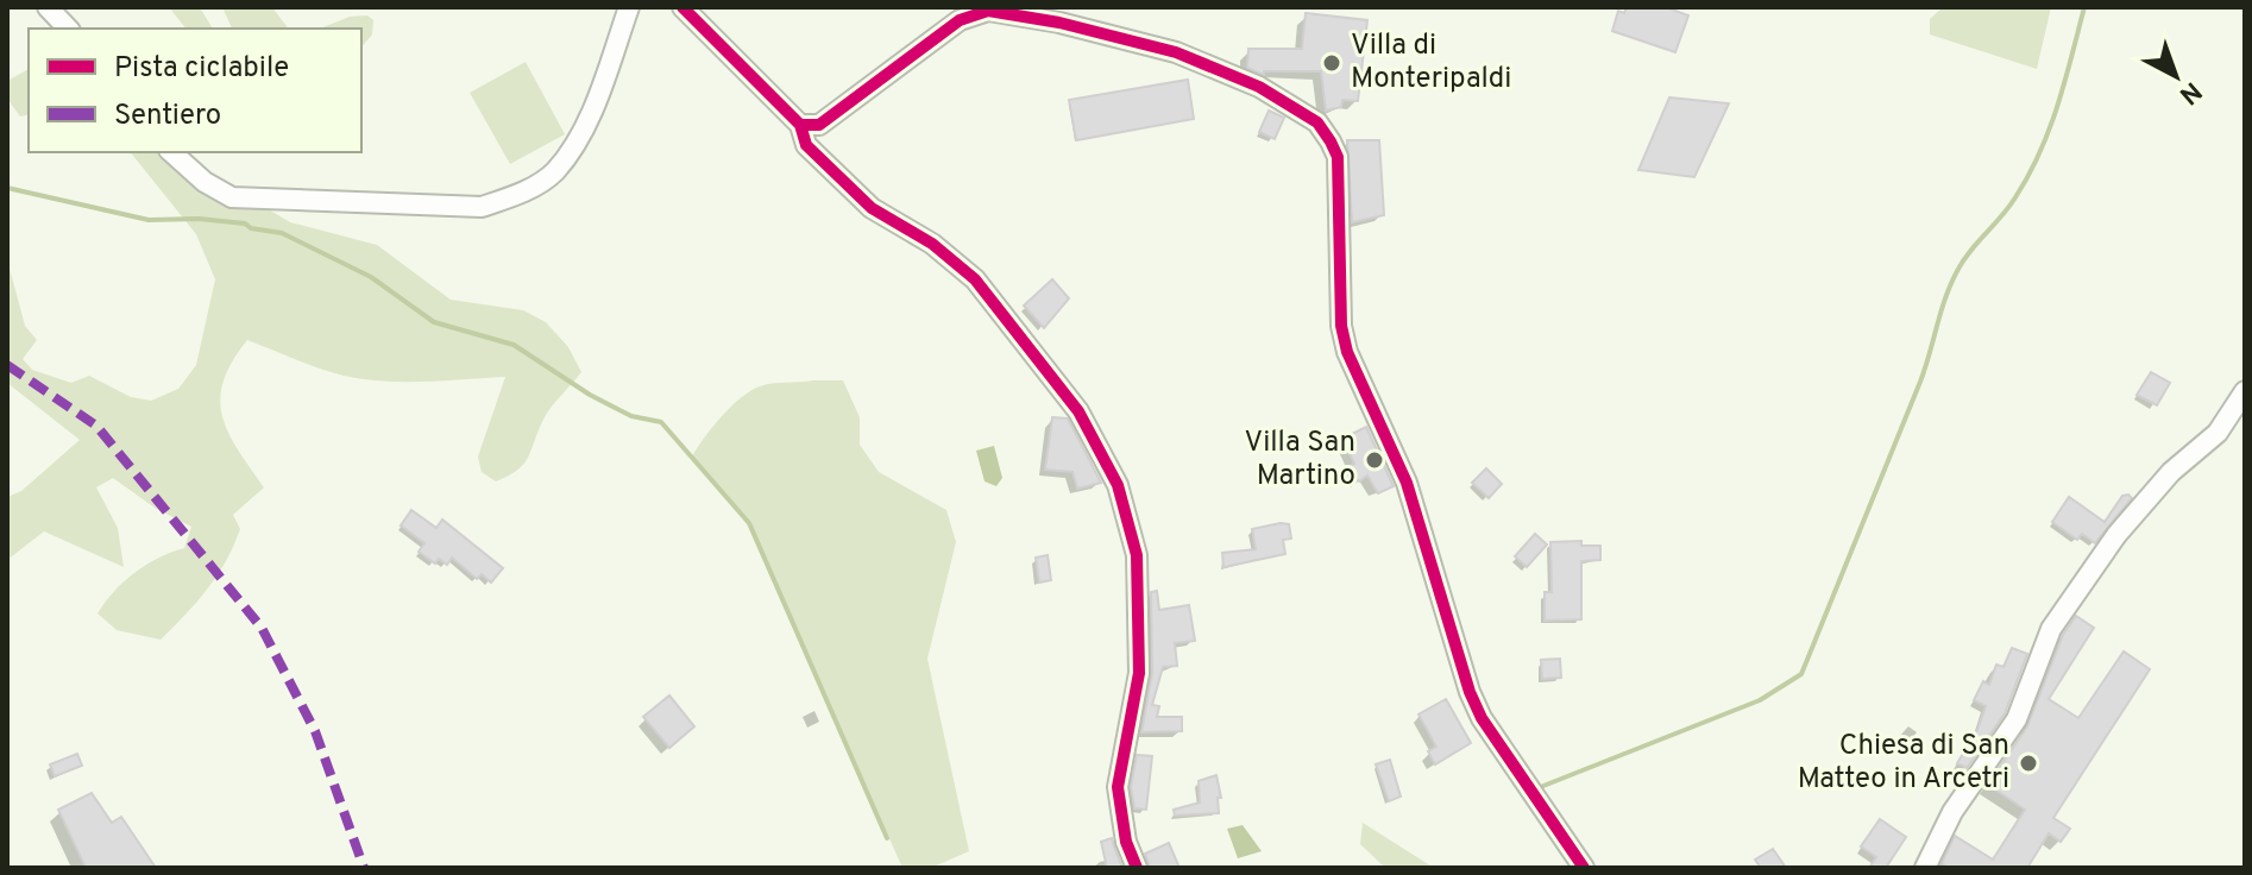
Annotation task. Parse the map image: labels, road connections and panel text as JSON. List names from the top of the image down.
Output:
{
  "places": ["Villa di Monteripaldi", "Villa San Martino", "Chiesa di San Matteo in Arcetri"],
  "legend": ["Pista ciclabile", "Sentiero"],
  "north": "bottom right"
}
